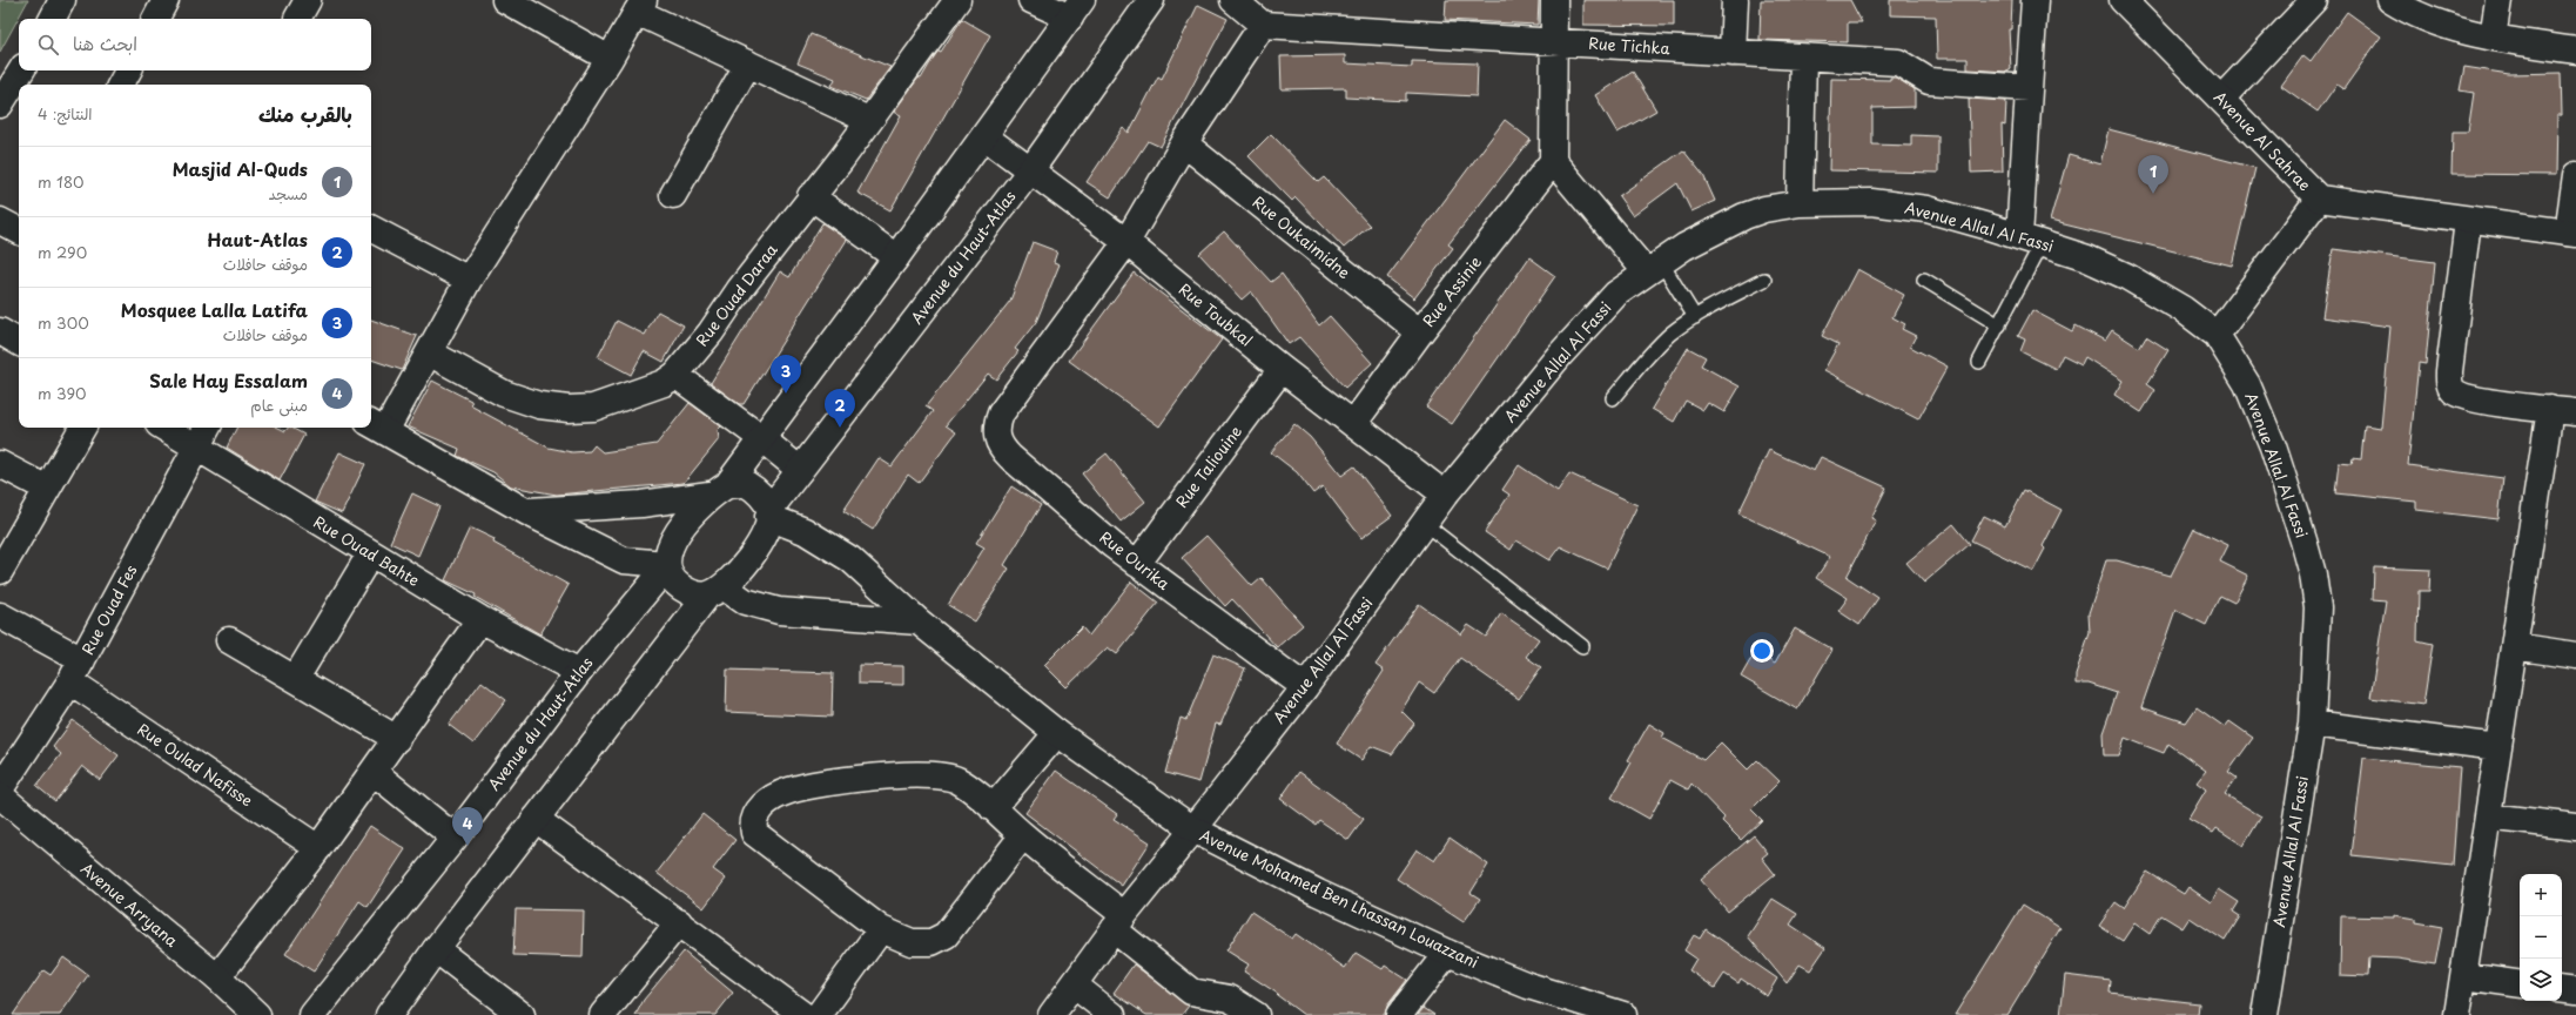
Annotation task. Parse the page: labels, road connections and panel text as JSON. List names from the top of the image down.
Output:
{
  "streets": {
    "street": [
      "Rue Tichka",
      "Avenue Al Sahrae",
      "Avenue Allal Al Fassi",
      "Rue Oukaimidne",
      "Avenue du Haut-Atlas",
      "Rue Assinie",
      "Rue Ouad Daraa",
      "Rue Toubkal",
      "Rue Taliouine",
      "Rue Ouad Bahte",
      "Rue Ourika",
      "Rue Ouad Fes",
      "Rue Oulad Nafisse",
      "Avenue Mohamed Ben Lhassan Louazzani",
      "Avenue Arryana"
    ]
  },
  "crossings": [
    ["Avenue Allal Al Fassi", "Rue Toubkal"],
    ["Avenue Allal Al Fassi", "Rue Ourika"],
    ["Avenue Allal Al Fassi", "Avenue Mohamed Ben Lhassan Louazzani"],
    ["Rue Oukaimidne", "Rue Assinie"],
    ["Avenue du Haut-Atlas", "Rue Toubkal"],
    ["Avenue du Haut-Atlas", "Rue Ouad Bahte"],
    ["Avenue du Haut-Atlas", "Avenue Mohamed Ben Lhassan Louazzani"],
    ["Rue Assinie", "Rue Toubkal"],
    ["Rue Toubkal", "Rue Taliouine"],
    ["Rue Toubkal", "Rue Ourika"],
    ["Rue Taliouine", "Rue Ourika"],
    ["Rue Ouad Bahte", "Rue Ouad Fes"],
    ["Rue Ouad Fes", "Rue Oulad Nafisse"]
  ],
  "page": {
    "search": "ابحث هنا",
    "heading": ["بالقرب منك", "النتائج: 4"],
    "list": [
      {
        "mark": "1",
        "name": "Masjid Al-Quds",
        "note": "مسجد",
        "value": "180 m"
      },
      {
        "mark": "2",
        "name": "Haut-Atlas",
        "note": "موقف حافلات",
        "value": "290 m"
      },
      {
        "mark": "3",
        "name": "Mosquee Lalla Latifa",
        "note": "موقف حافلات",
        "value": "300 m"
      },
      {
        "mark": "4",
        "name": "Sale Hay Essalam",
        "note": "مبنى عام",
        "value": "390 m"
      }
    ],
    "pins": [
      "1",
      "3",
      "2",
      "4"
    ],
    "map_buttons": ["+", "−"]
  }
}
